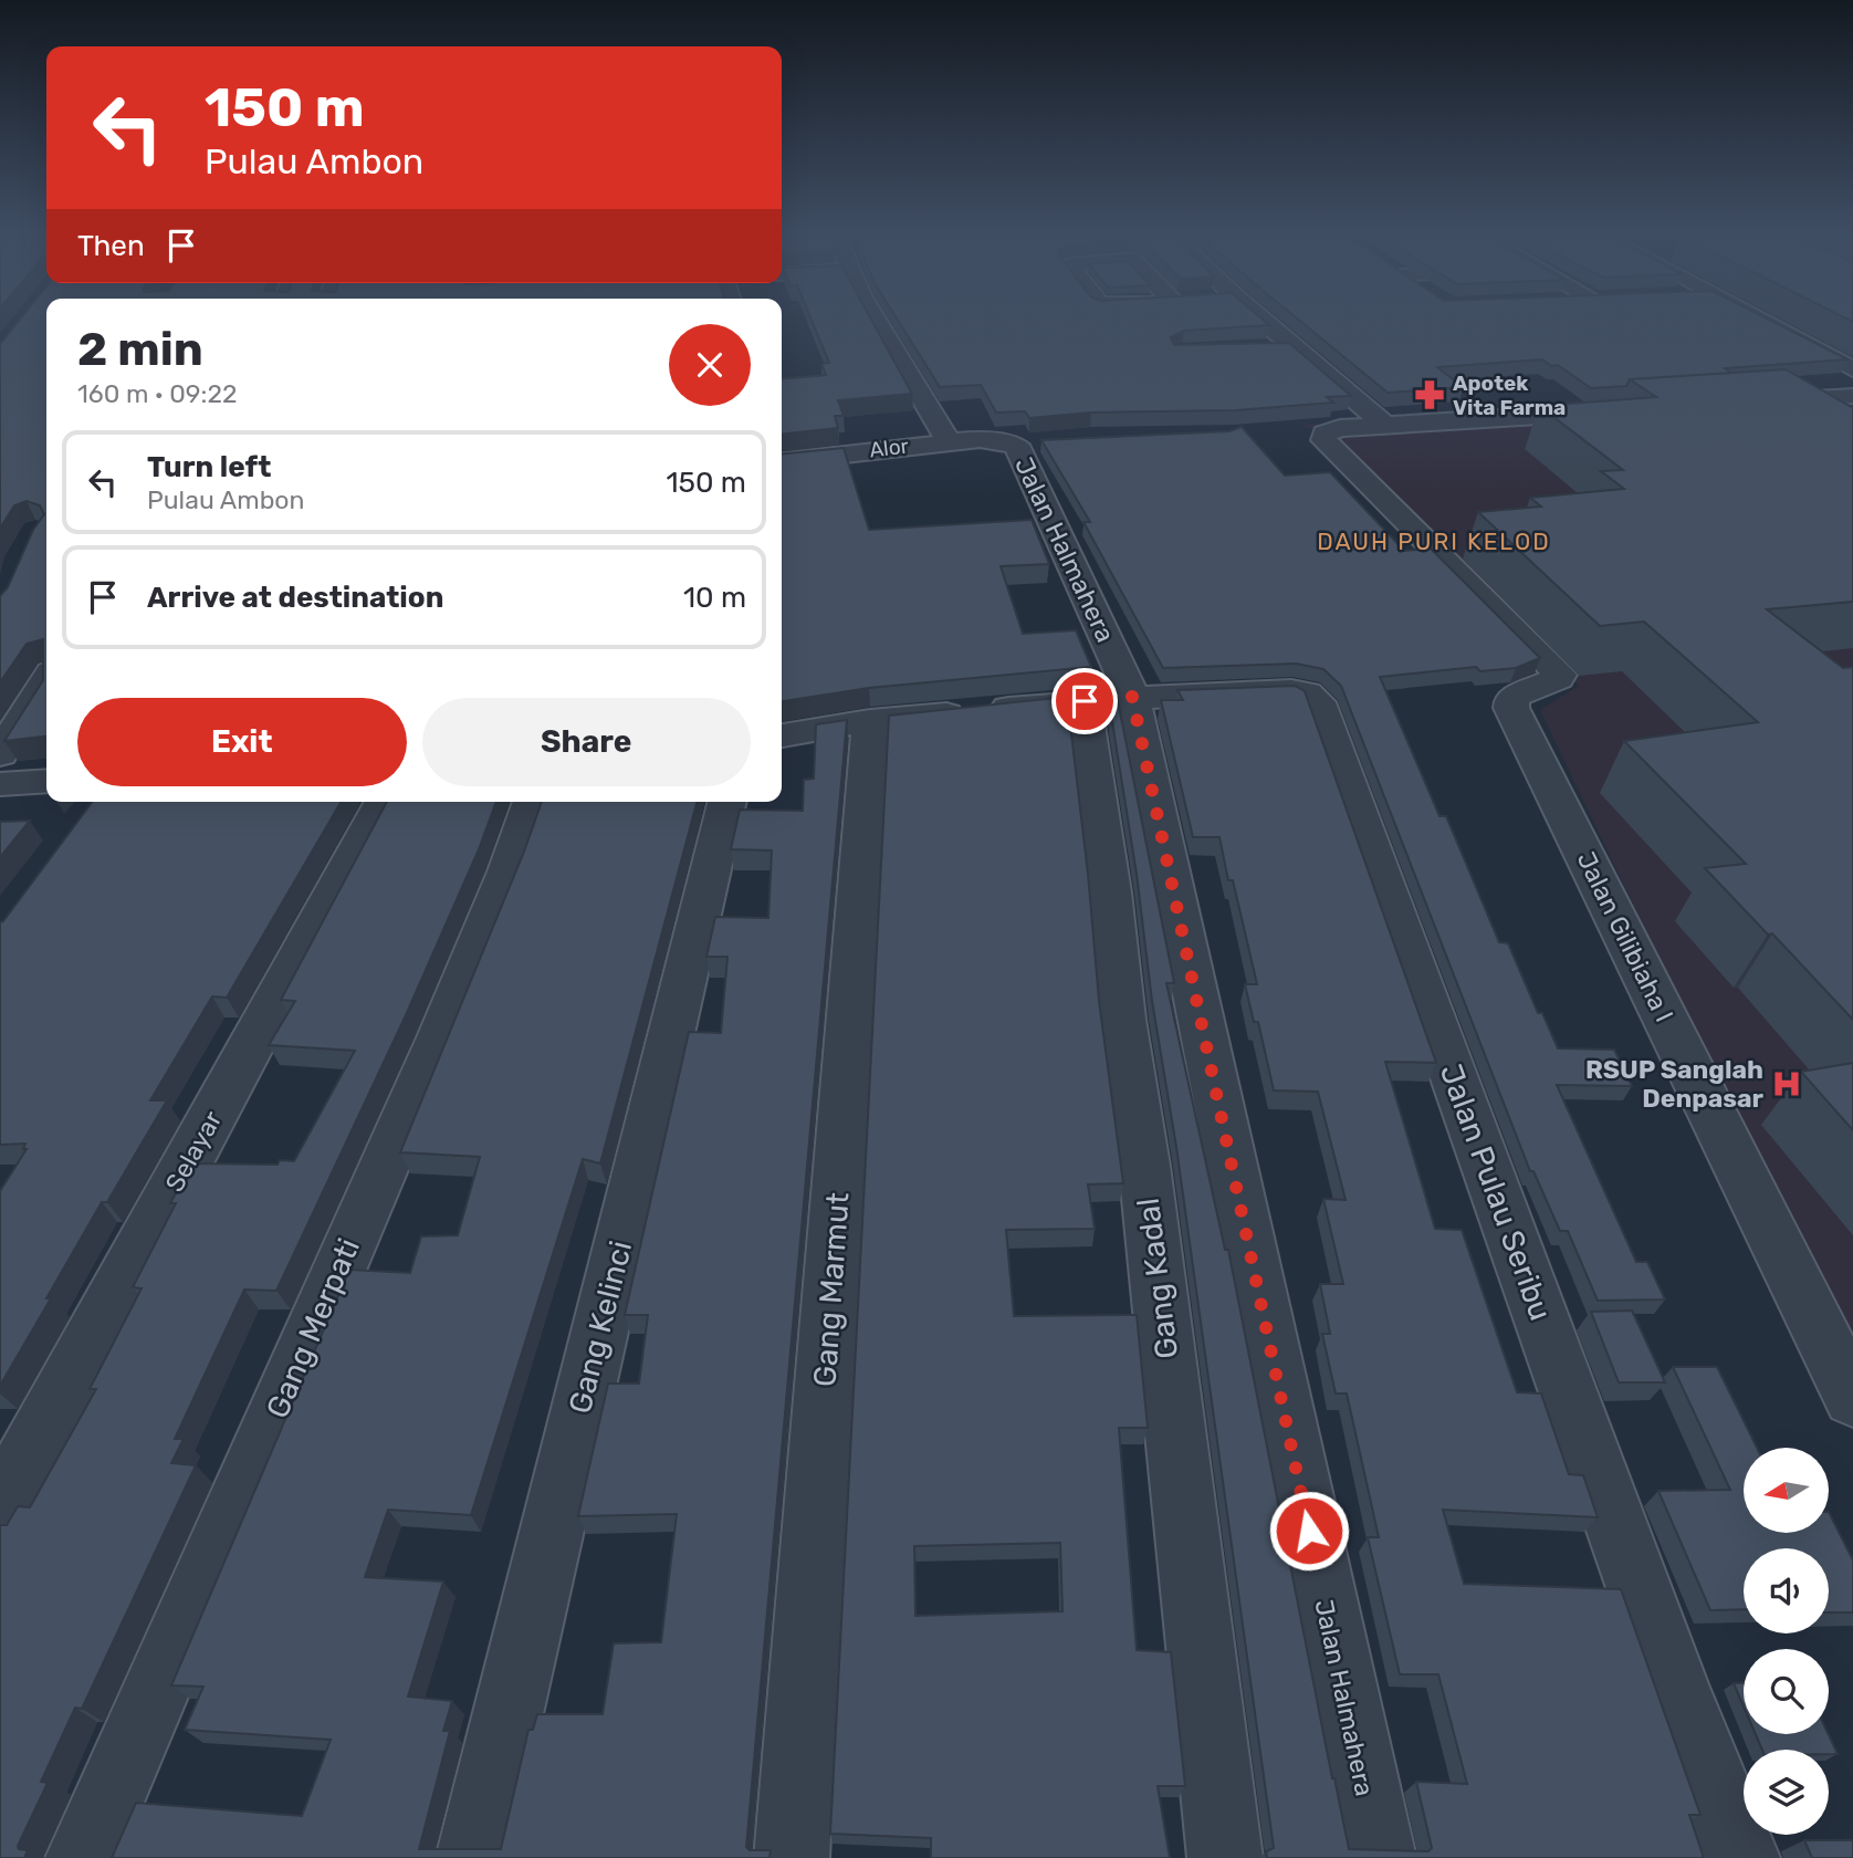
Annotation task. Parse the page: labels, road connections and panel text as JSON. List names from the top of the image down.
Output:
{
  "streets": {
    "street": [
      "Alor",
      "Jalan Halmahera",
      "Jalan Gilibiaha I",
      "Selayar",
      "Jalan Pulau Seribu",
      "Gang Kadal",
      "Gang Marmut",
      "Gang Kelinci",
      "Gang Merpati"
    ]
  },
  "crossings": [
    ["Alor", "Jalan Halmahera"],
    ["Jalan Halmahera", "Jalan Pulau Seribu"],
    ["Jalan Halmahera", "Gang Kadal"],
    ["Jalan Pulau Seribu", "Gang Kadal"],
    ["Jalan Pulau Seribu", "Gang Marmut"]
  ],
  "districts": ["DAUH PURI KELOD"],
  "places": {
    "pharmacy": ["Apotek Vita Farma"],
    "hospital": ["RSUP Sanglah Denpasar"]
  },
  "north": "left",
  "page": {
    "turn": ["150 m", "Pulau Ambon"],
    "then": "Then",
    "heading": ["2 min", "160 m · 09:22"],
    "list": [
      {
        "name": "Turn left",
        "note": "Pulau Ambon",
        "value": "150 m"
      },
      {
        "name": "Arrive at destination",
        "value": "10 m"
      }
    ],
    "buttons": ["Exit", "Share"]
  }
}
